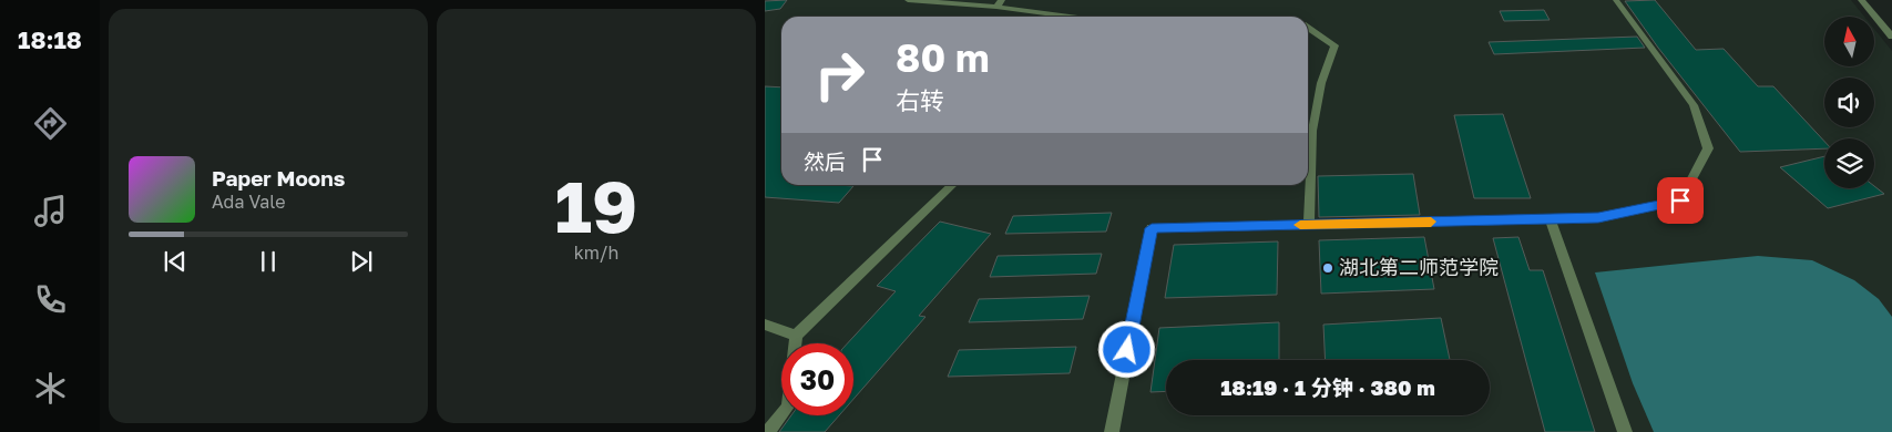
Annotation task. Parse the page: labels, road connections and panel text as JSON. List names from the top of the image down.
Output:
{
  "places": ["湖北第二师范学院"],
  "north": "top",
  "page": {
    "tabs": "18:18",
    "tile": ["19", "km/h"],
    "turn": ["80 m", "右转"],
    "then": "然后",
    "song": ["Paper Moons", "Ada Vale"],
    "limit": "30",
    "trip": "18:19 · 1 分钟 · 380 m"
  }
}
